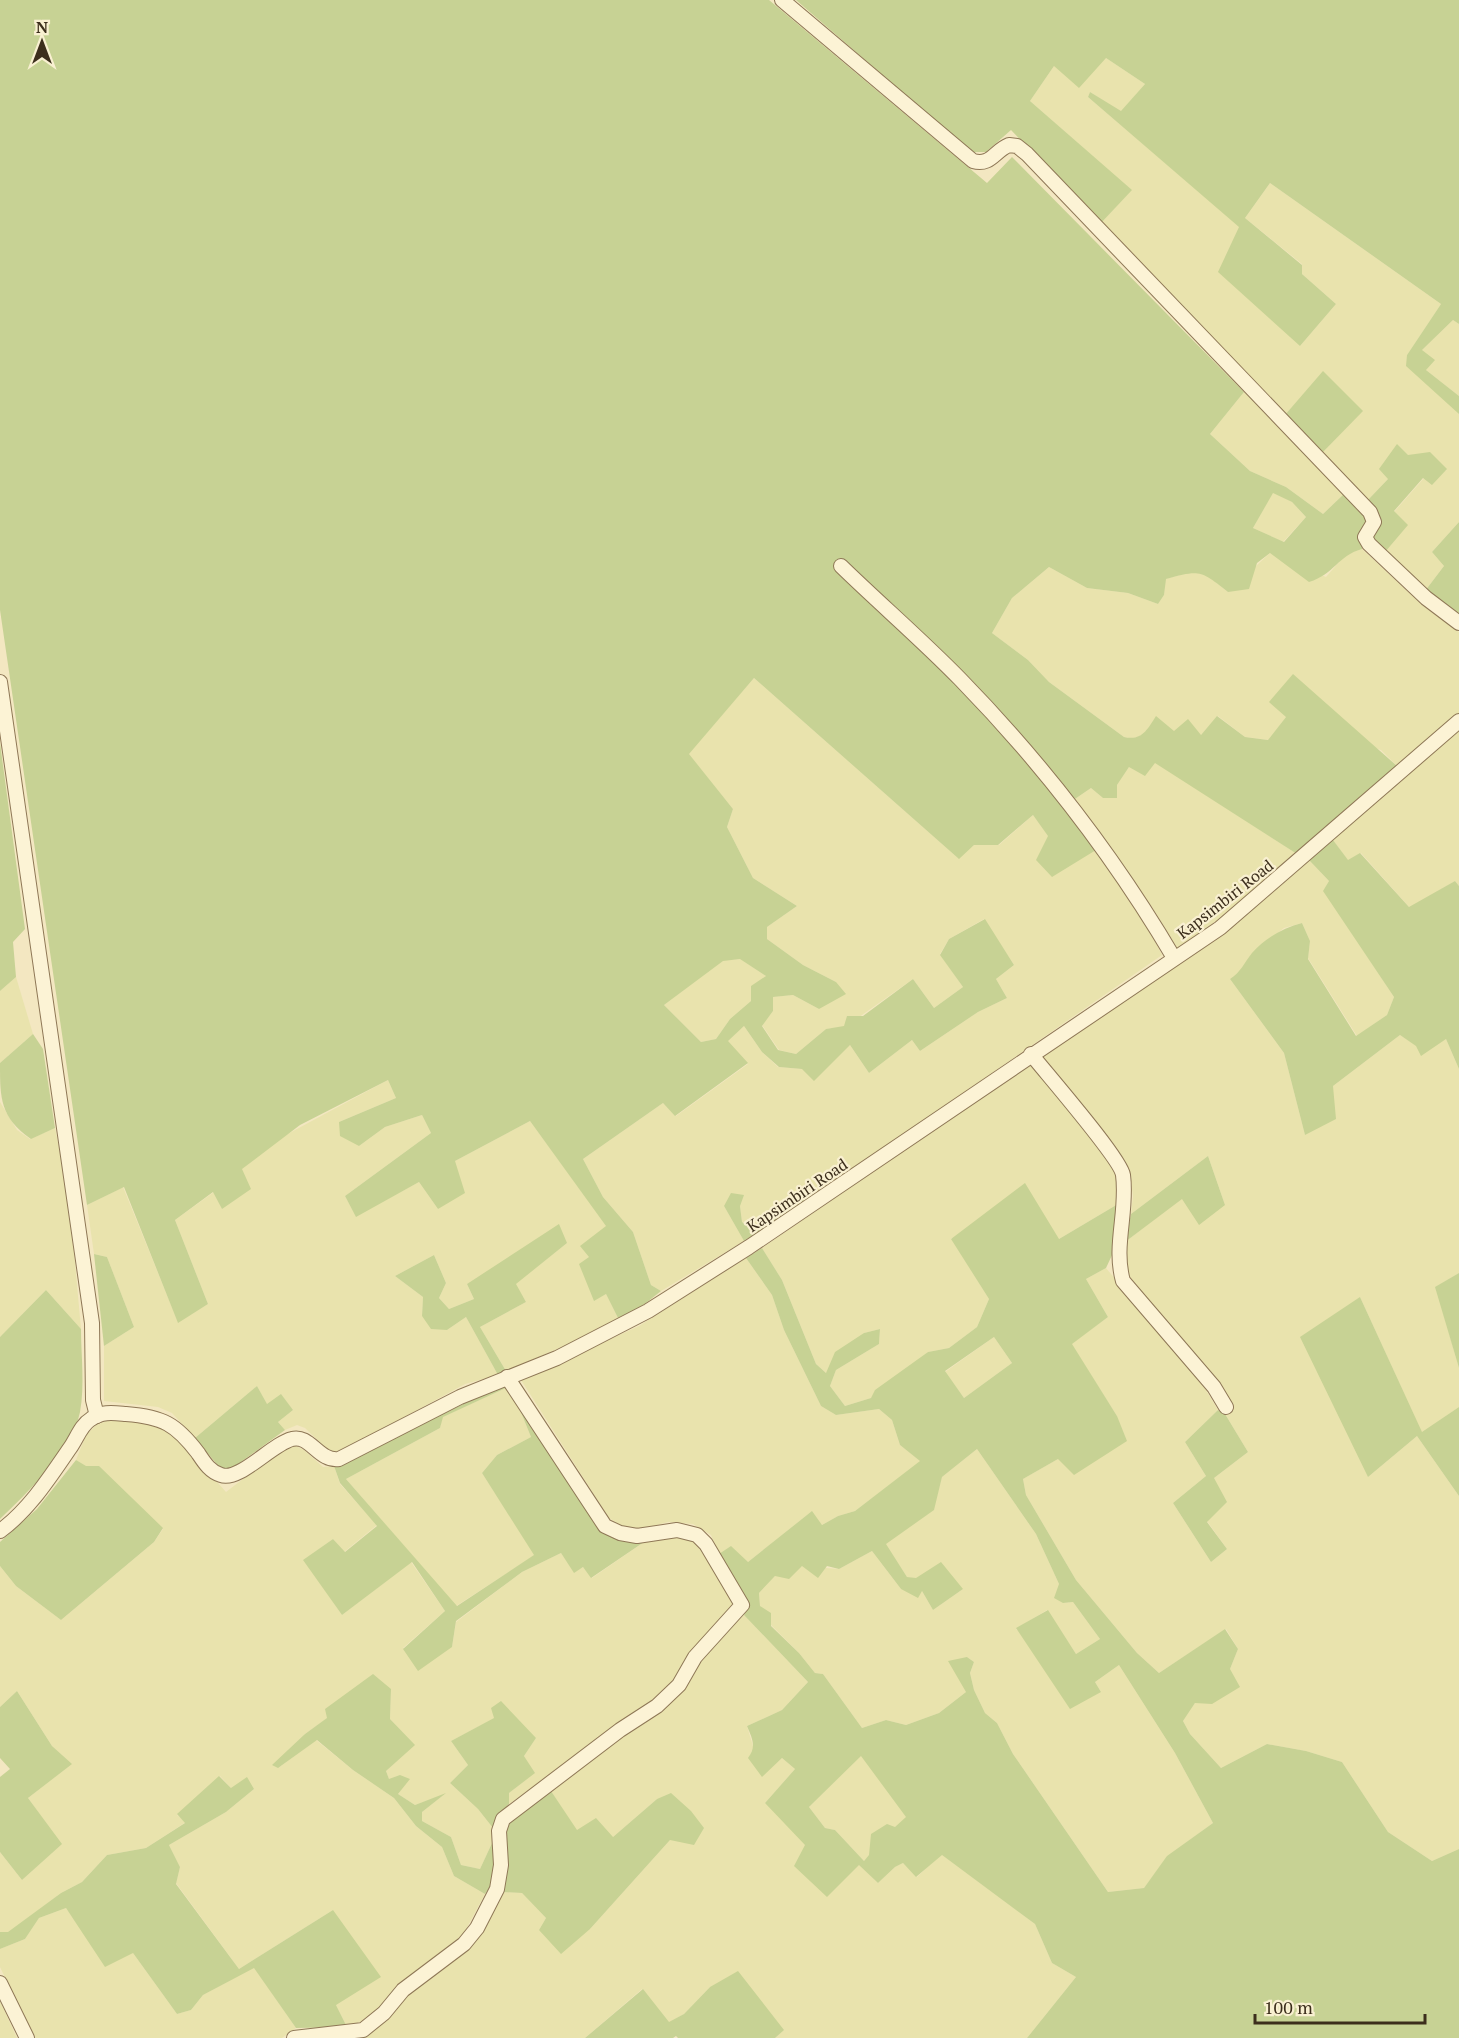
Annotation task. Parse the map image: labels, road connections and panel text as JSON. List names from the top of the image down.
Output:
{
  "streets": {
    "street": ["Kapsimbiri Road"]
  },
  "scale_bar": "100 m",
  "north": "top"
}
